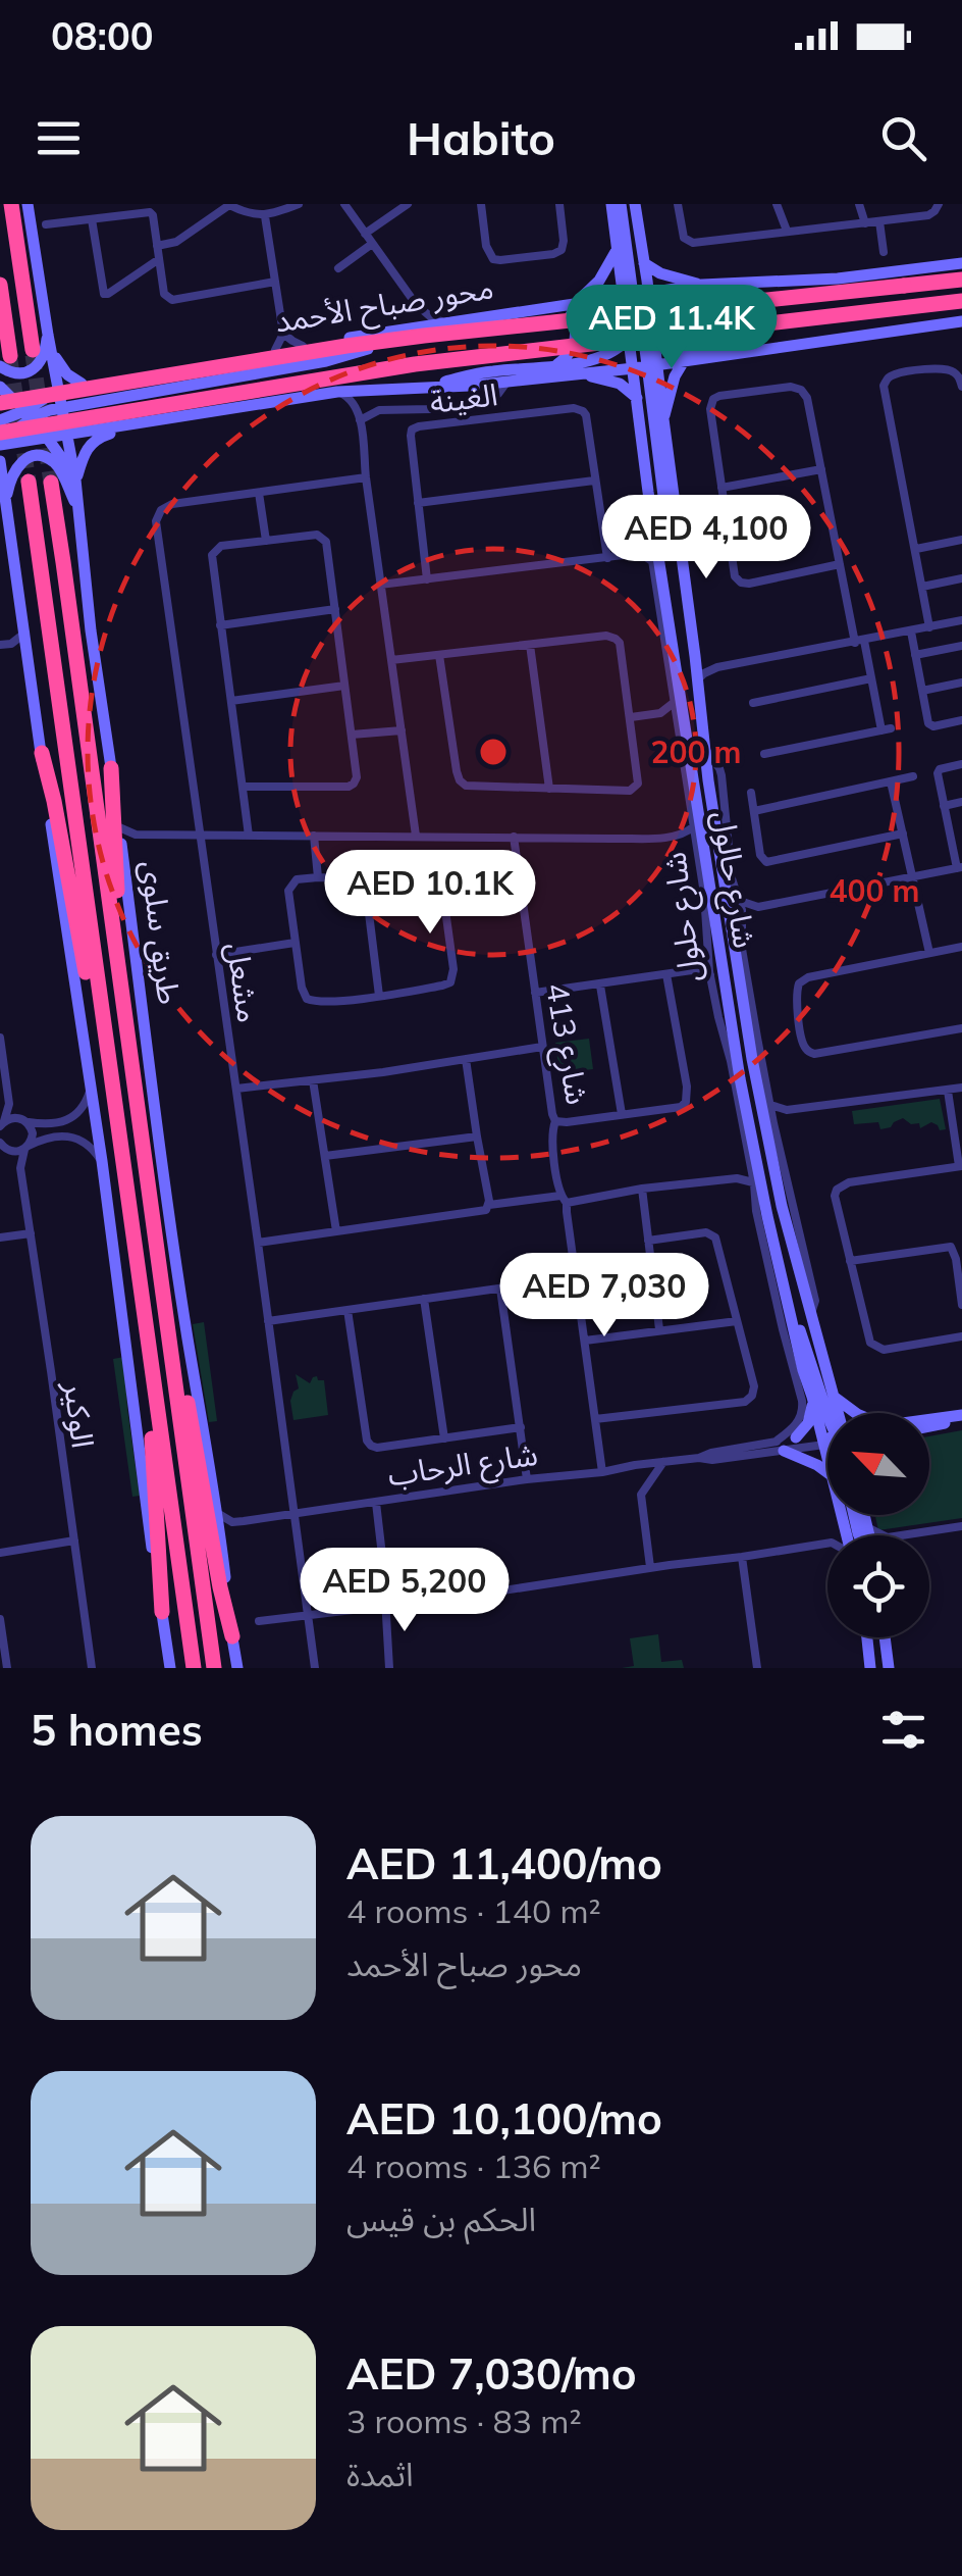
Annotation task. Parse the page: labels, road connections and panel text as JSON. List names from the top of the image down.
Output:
{
  "streets": {
    "highway": ["محور صباح الأحمد", "طريق سلوى"],
    "main road": ["شارع حالول", "شارع الرحاب"],
    "street": [
      "الغينة",
      "شارع حلول",
      "مشعل",
      "شارع 413",
      "الوكير"
    ]
  },
  "crossings": [
    ["محور صباح الأحمد", "شارع حالول"],
    ["محور صباح الأحمد", "طريق سلوى"],
    ["شارع حالول", "شارع حلول"],
    ["شارع حلول", "شارع الرحاب"],
    ["مشعل", "شارع الرحاب"]
  ],
  "north": "top left",
  "page": {
    "status": "08:00",
    "header": "Habito",
    "price": [
      "AED 11.4K",
      "AED 4,100",
      "AED 10.1K",
      "AED 7,030",
      "AED 5,200"
    ],
    "heading": "5 homes",
    "list": [
      {
        "name": "AED 11,400/mo",
        "note": "4 rooms · 140 m² · محور صباح الأحمد"
      },
      {
        "name": "AED 10,100/mo",
        "note": "4 rooms · 136 m² · الحكم بن قيس"
      },
      {
        "name": "AED 7,030/mo",
        "note": "3 rooms · 83 m² · اثمدة"
      }
    ]
  },
  "rings": ["200 m", "400 m"]
}
